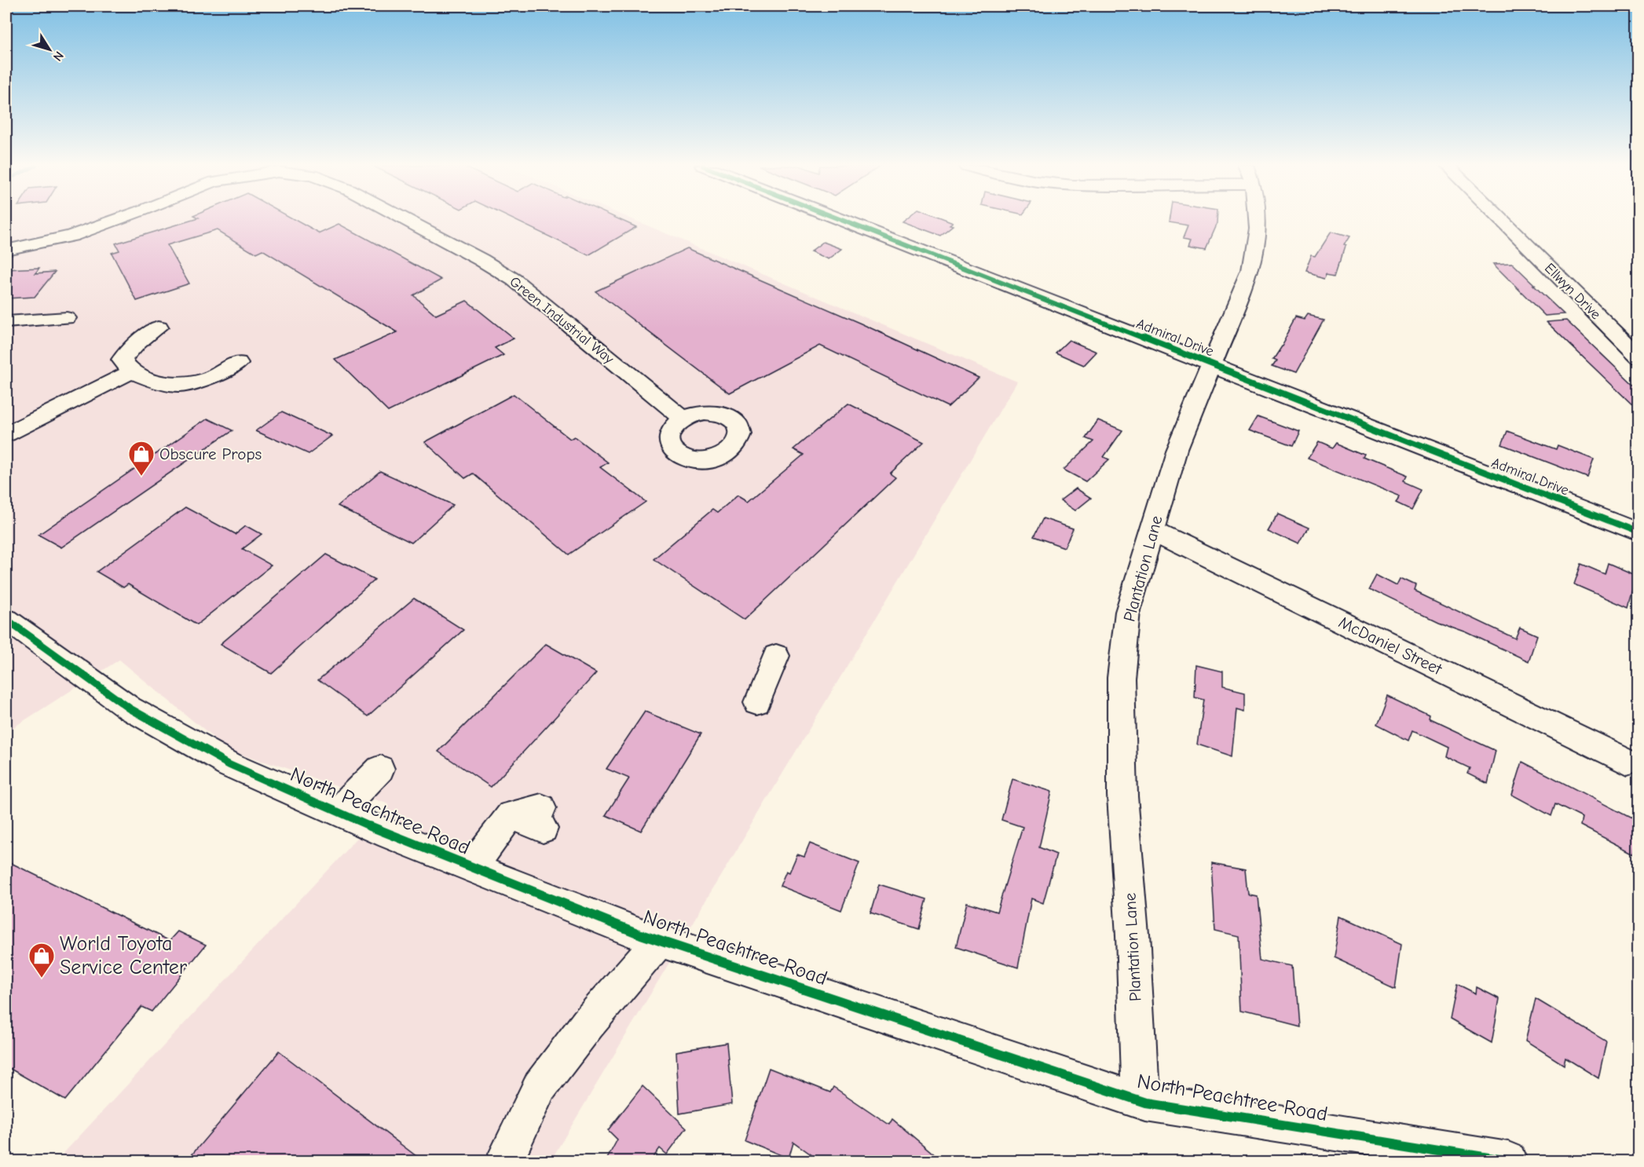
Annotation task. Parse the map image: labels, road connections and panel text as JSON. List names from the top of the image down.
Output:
{
  "streets": {
    "street": [
      "Ellwyn Drive",
      "Green Industrial Way",
      "Admiral Drive",
      "Plantation Lane",
      "McDaniel Street",
      "North Peachtree Road"
    ]
  },
  "crossings": [
    ["Admiral Drive", "Plantation Lane"],
    ["Plantation Lane", "McDaniel Street"],
    ["Plantation Lane", "North Peachtree Road"]
  ],
  "places": {
    "shop": ["Obscure Props", "World Toyota Service Center"]
  },
  "north": "bottom right"
}
